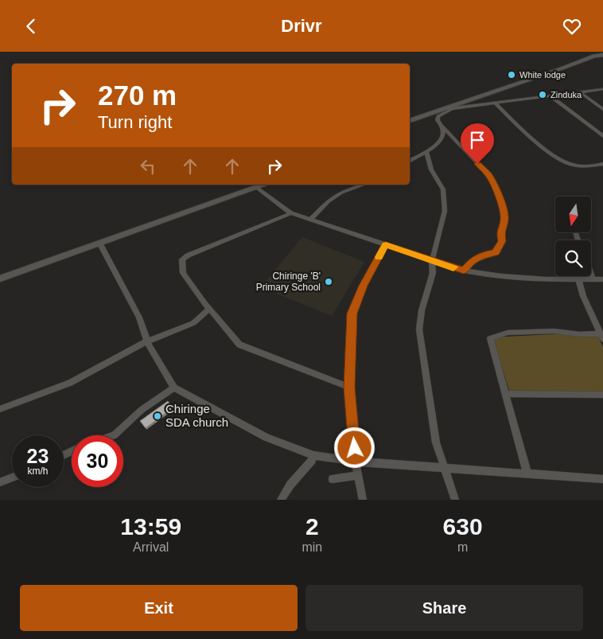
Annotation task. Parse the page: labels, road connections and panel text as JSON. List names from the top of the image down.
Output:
{
  "places": [
    "White lodge",
    "Zinduka",
    "Chiringe 'B' Primary School",
    "Chiringe SDA church"
  ],
  "north": "bottom",
  "page": {
    "header": "Drivr",
    "turn": ["270 m", "Turn right"],
    "speed": "23 km/h",
    "limit": "30",
    "eta": [
      "13:59",
      "Arrival",
      "2",
      "min",
      "630",
      "m"
    ],
    "buttons": ["Exit", "Share"]
  }
}
